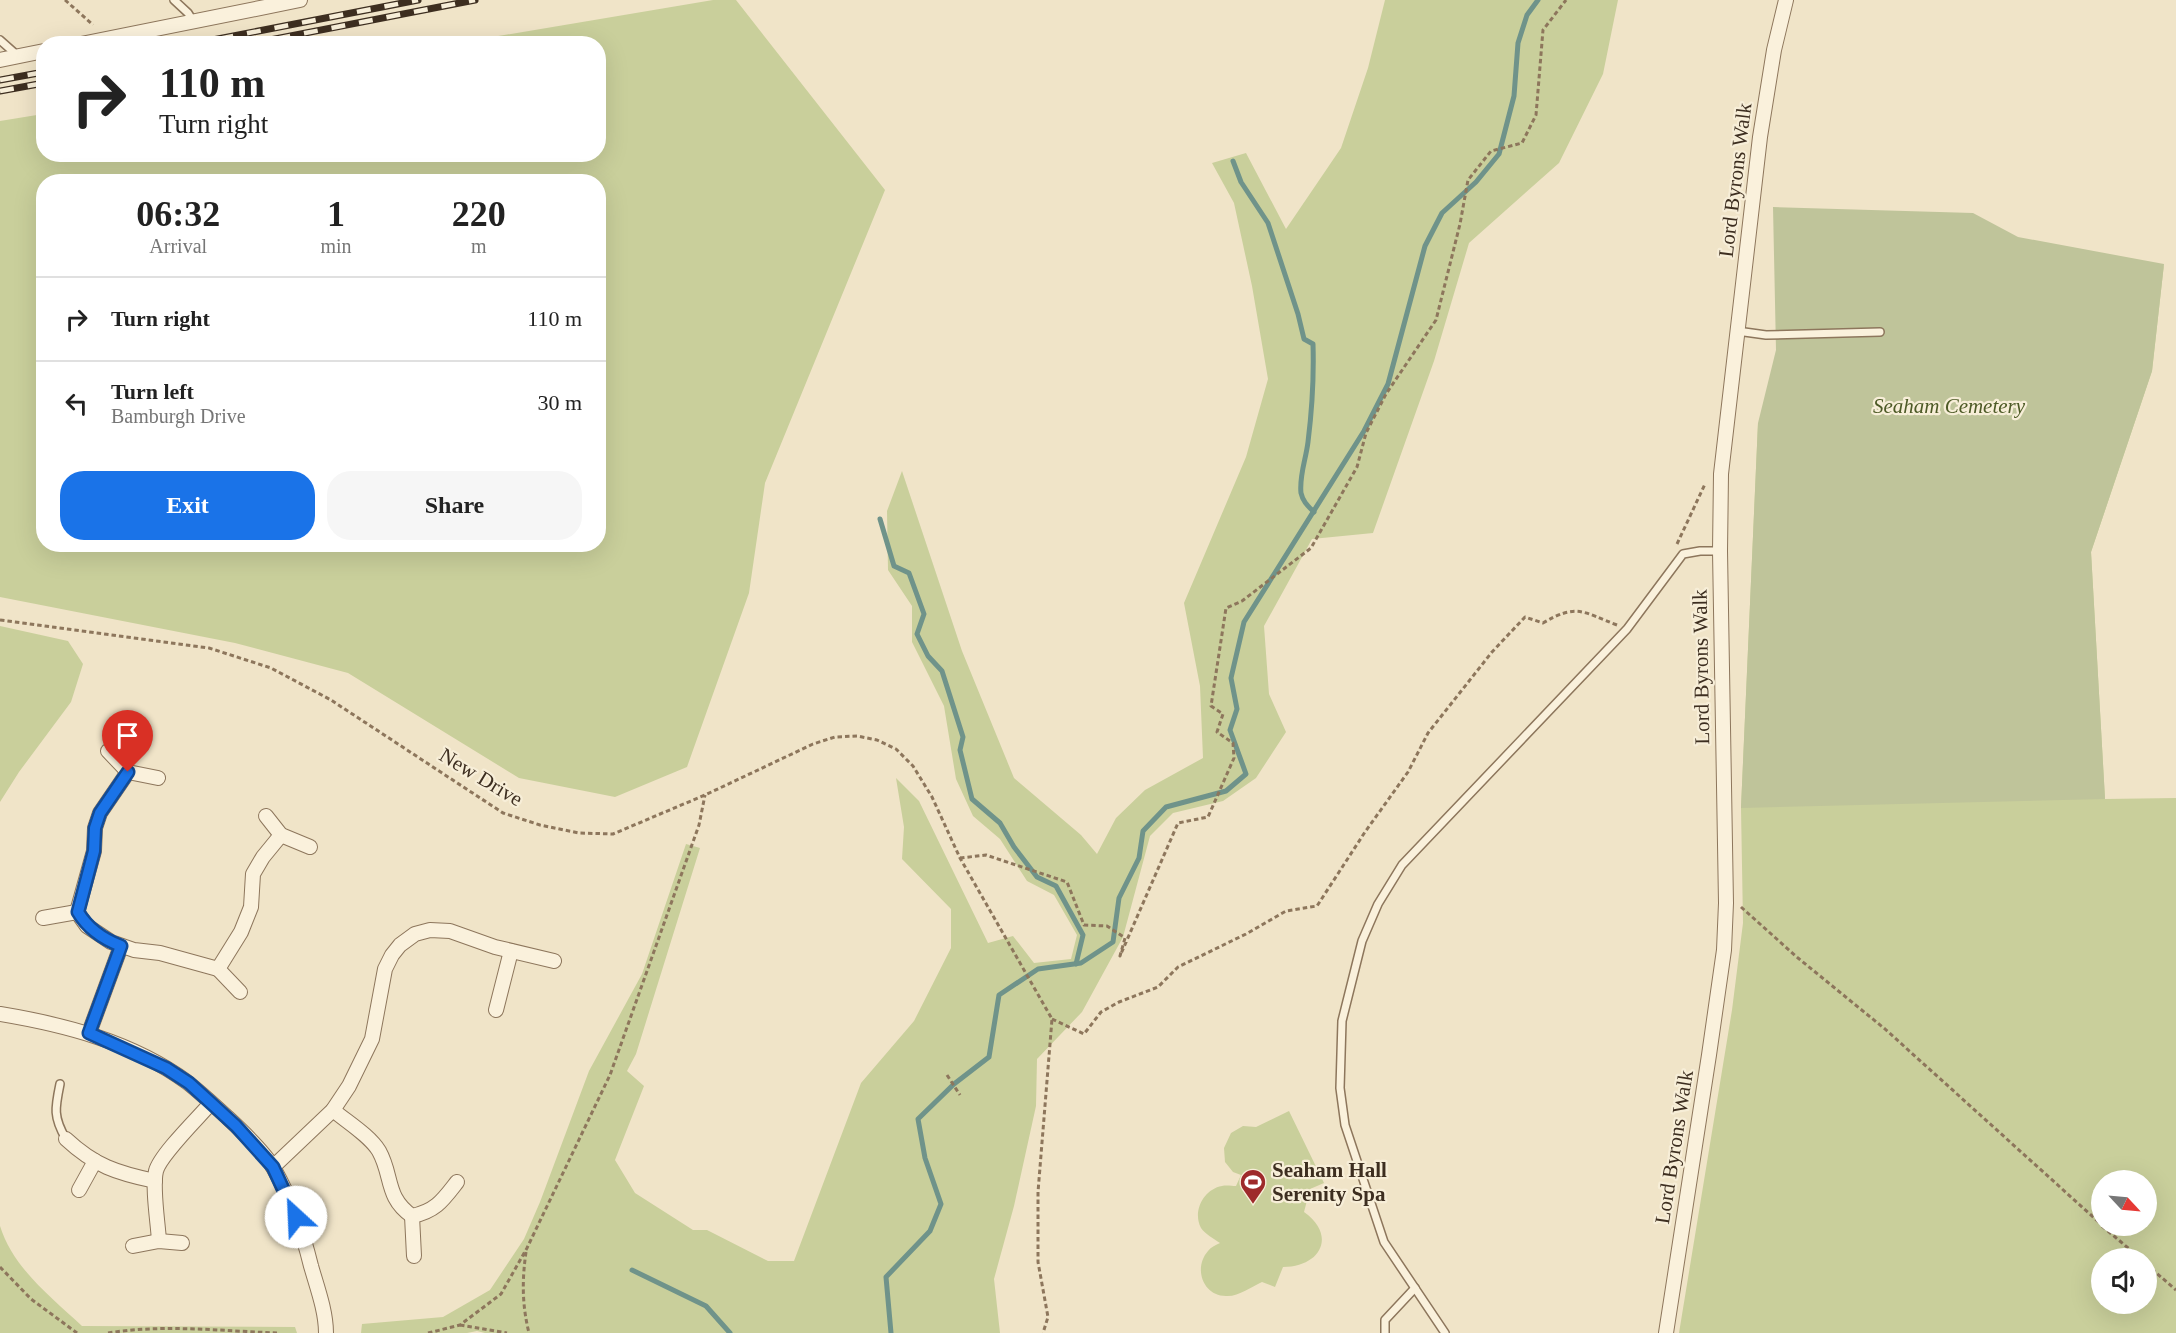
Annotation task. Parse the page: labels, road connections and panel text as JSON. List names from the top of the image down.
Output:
{
  "streets": {
    "street": ["Lord Byrons Walk"],
    "path": ["New Drive"]
  },
  "parks": ["Seaham Cemetery"],
  "places": {
    "sports": ["Seaham Hall Serenity Spa"]
  },
  "north": "bottom right",
  "page": {
    "turn": ["110 m", "Turn right"],
    "eta": [
      "06:32",
      "Arrival",
      "1",
      "min",
      "220",
      "m"
    ],
    "list": [
      {
        "name": "Turn right",
        "value": "110 m"
      },
      {
        "name": "Turn left",
        "note": "Bamburgh Drive",
        "value": "30 m"
      }
    ],
    "buttons": ["Exit", "Share"]
  }
}
